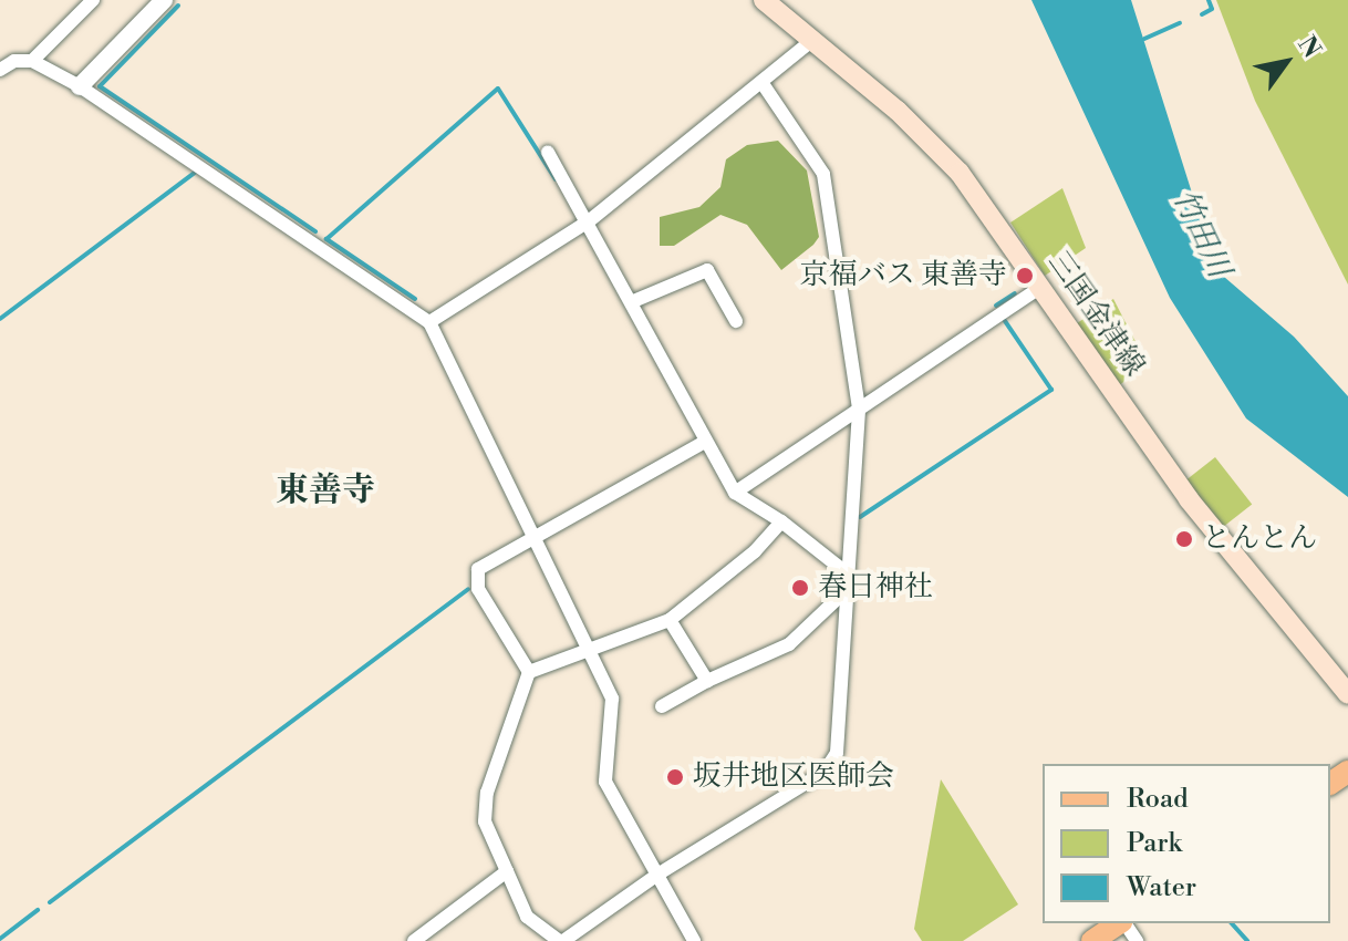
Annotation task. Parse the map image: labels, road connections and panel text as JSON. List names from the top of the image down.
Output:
{
  "streets": {
    "main road": ["三国金津線"]
  },
  "districts": ["東善寺"],
  "water": ["竹田川"],
  "places": [
    "京福バス 東善寺",
    "とんとん",
    "春日神社",
    "坂井地区医師会"
  ],
  "legend": ["Road", "Park", "Water"],
  "north": "top right"
}
